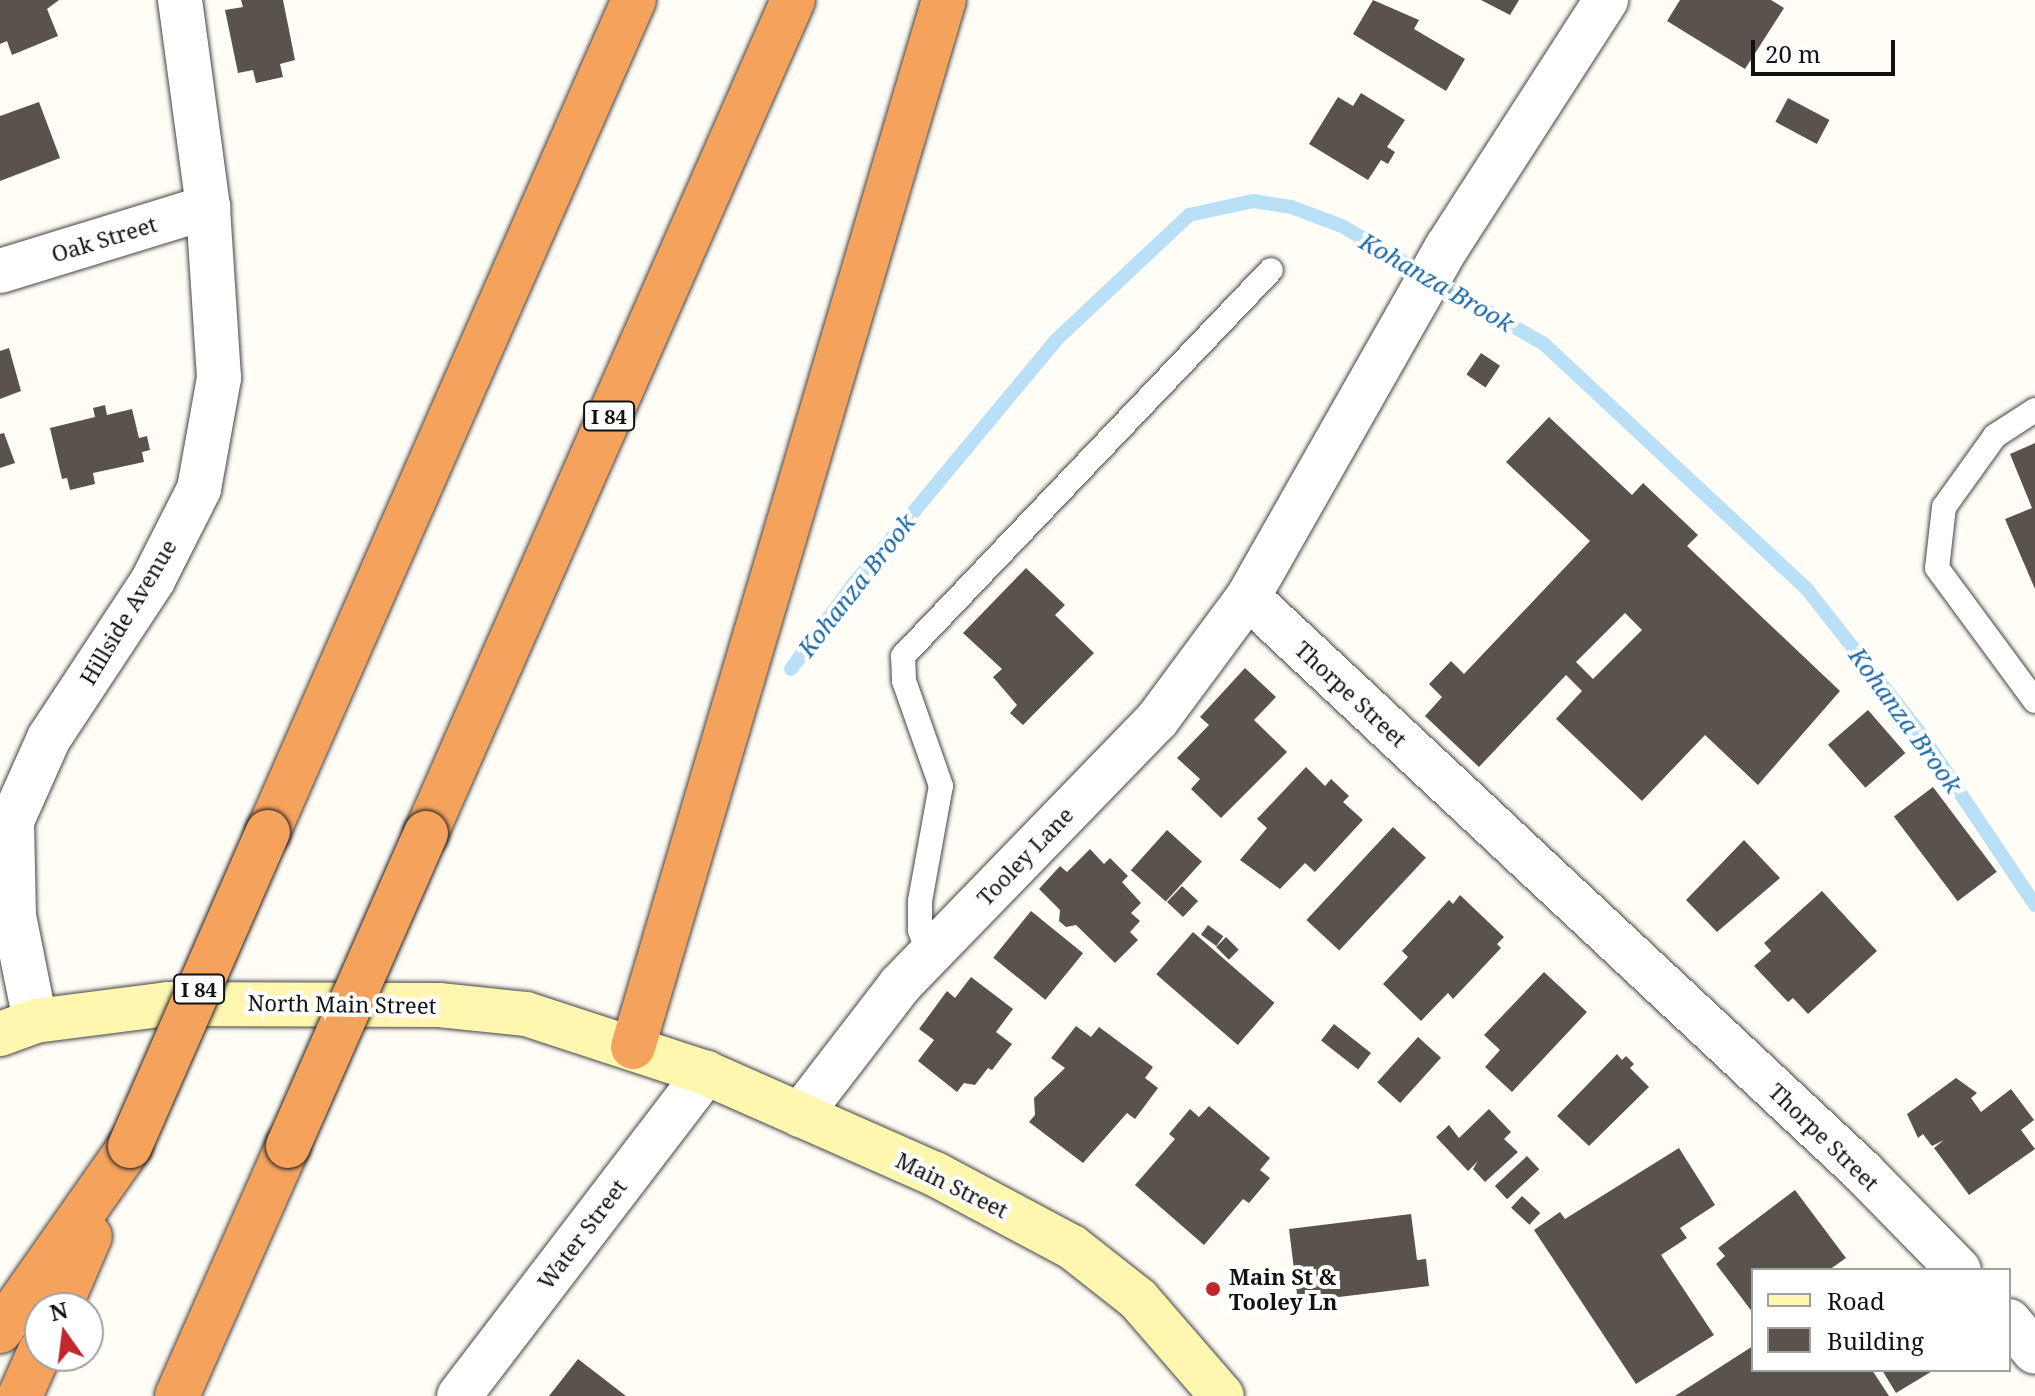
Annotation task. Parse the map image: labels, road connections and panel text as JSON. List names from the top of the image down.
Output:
{
  "streets": {
    "highway": ["I 84"],
    "main road": ["North Main Street", "Main Street"],
    "street": [
      "Oak Street",
      "Hillside Avenue",
      "Thorpe Street",
      "Tooley Lane",
      "Water Street"
    ]
  },
  "crossings": [
    ["Oak Street", "Hillside Avenue"],
    ["Hillside Avenue", "North Main Street"],
    ["Thorpe Street", "Tooley Lane"],
    ["Tooley Lane", "Main Street"],
    ["North Main Street", "Main Street"],
    ["Main Street", "Water Street"]
  ],
  "water": ["Kohanza Brook"],
  "places": ["Main St & Tooley Ln"],
  "legend": ["Road", "Building"],
  "scale_bar": "20 m",
  "north": "top"
}
